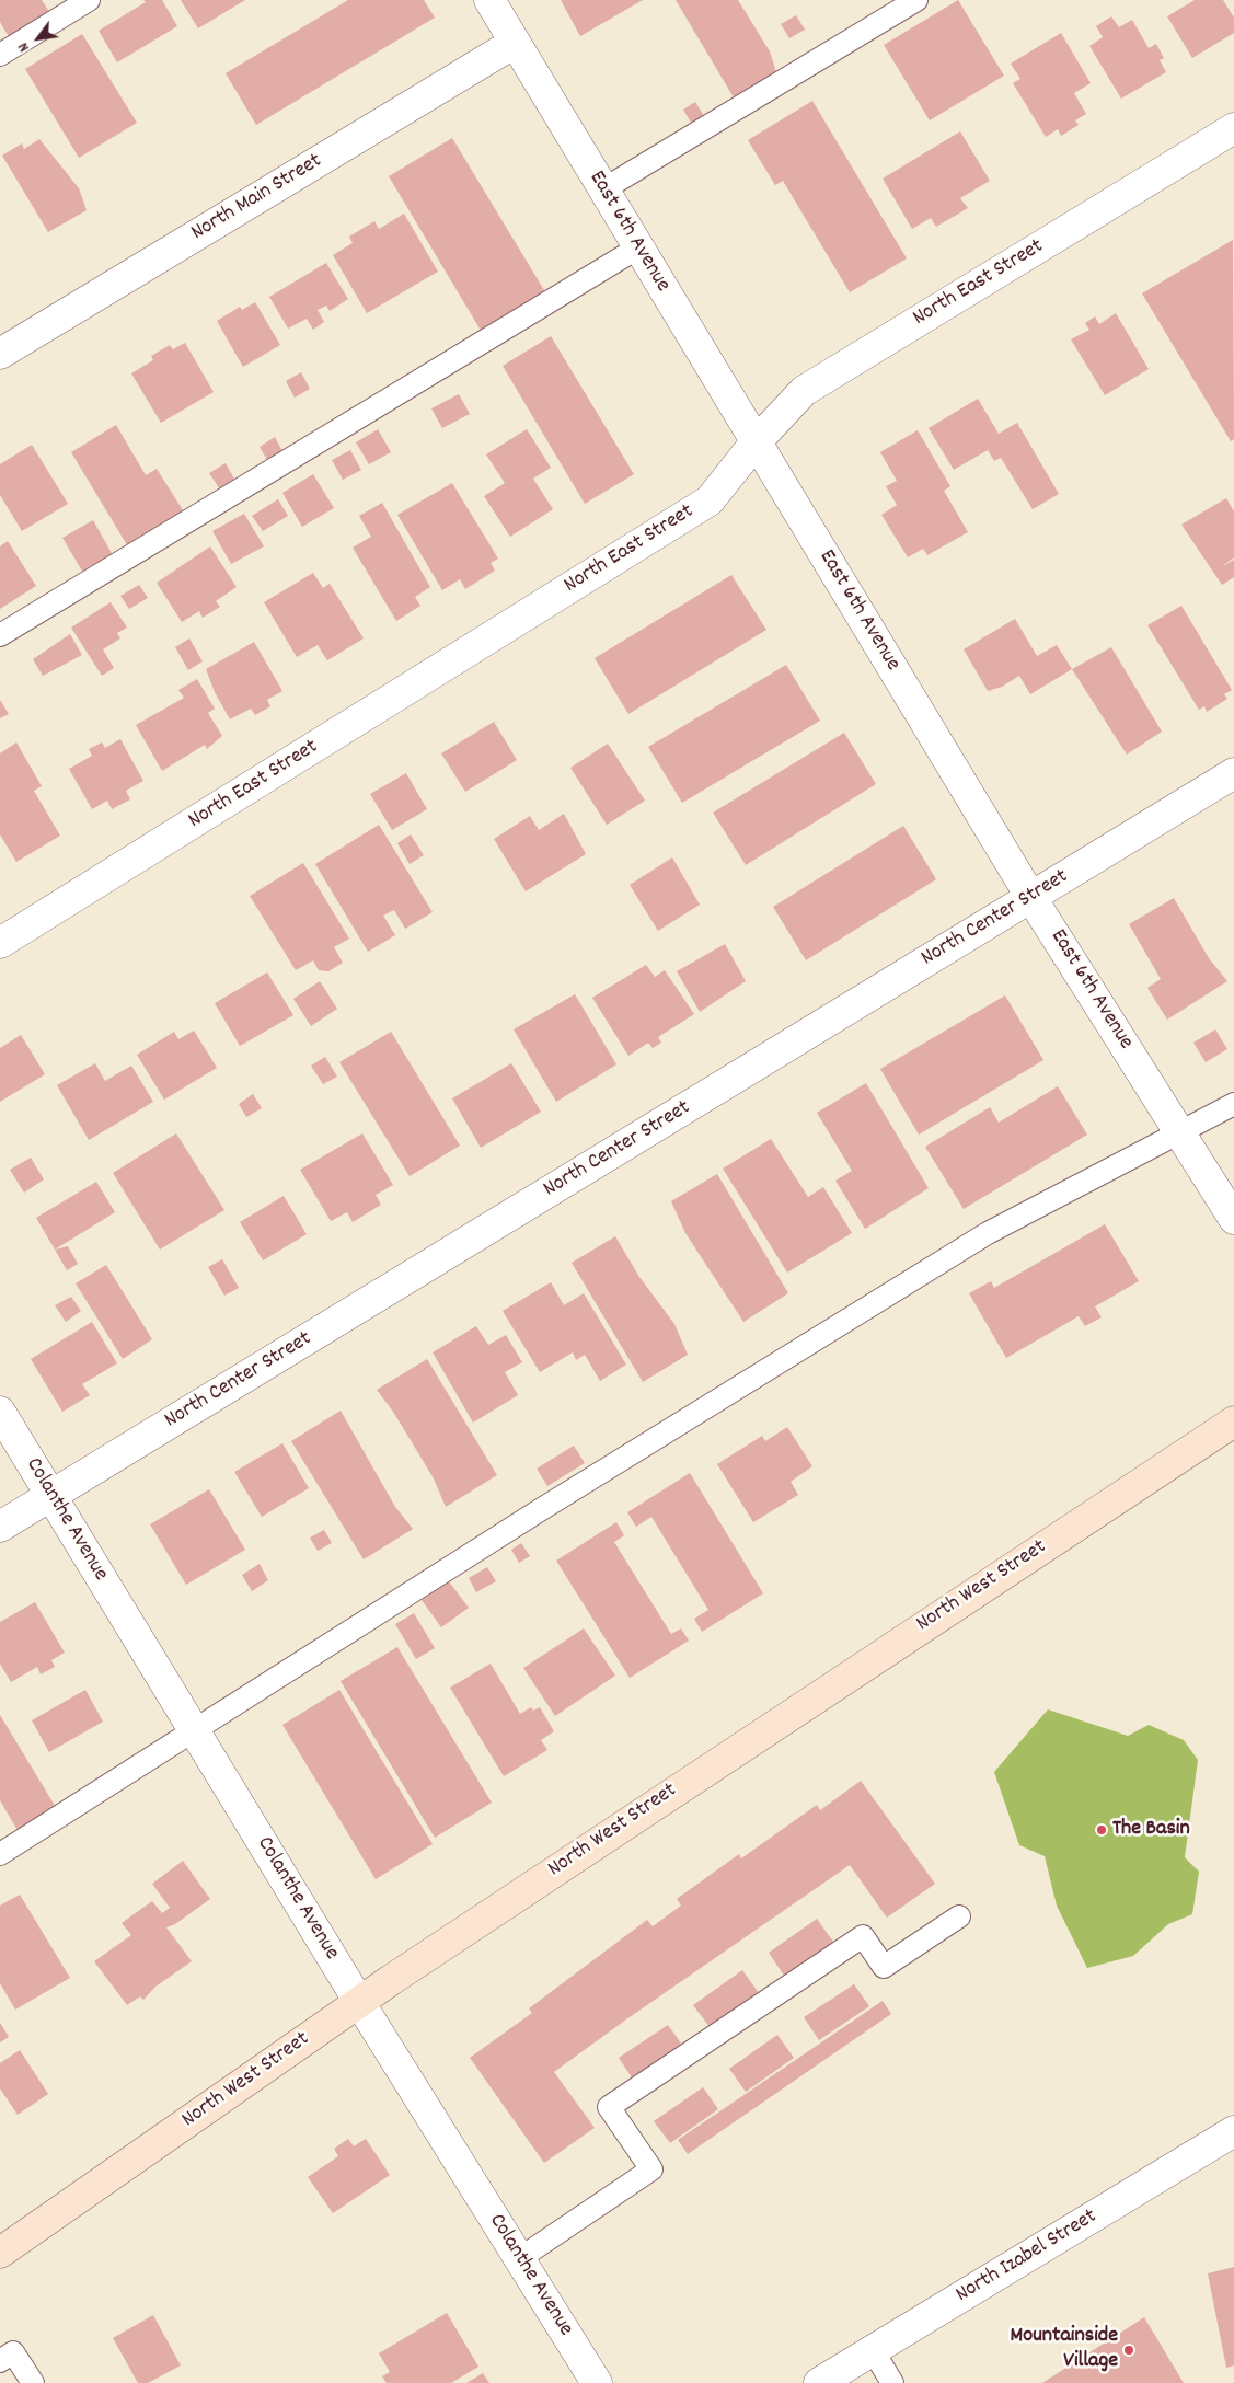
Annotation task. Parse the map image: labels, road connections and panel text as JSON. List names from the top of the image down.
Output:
{
  "streets": {
    "street": [
      "North Main Street",
      "East 6th Avenue",
      "North East Street",
      "North Center Street",
      "Colanthe Avenue",
      "North West Street",
      "North Izabel Street"
    ]
  },
  "crossings": [
    ["North Main Street", "East 6th Avenue"],
    ["East 6th Avenue", "North East Street"],
    ["East 6th Avenue", "North Center Street"],
    ["North Center Street", "Colanthe Avenue"],
    ["Colanthe Avenue", "North West Street"]
  ],
  "places": ["The Basin", "Mountainside Village"],
  "north": "bottom left"
}
